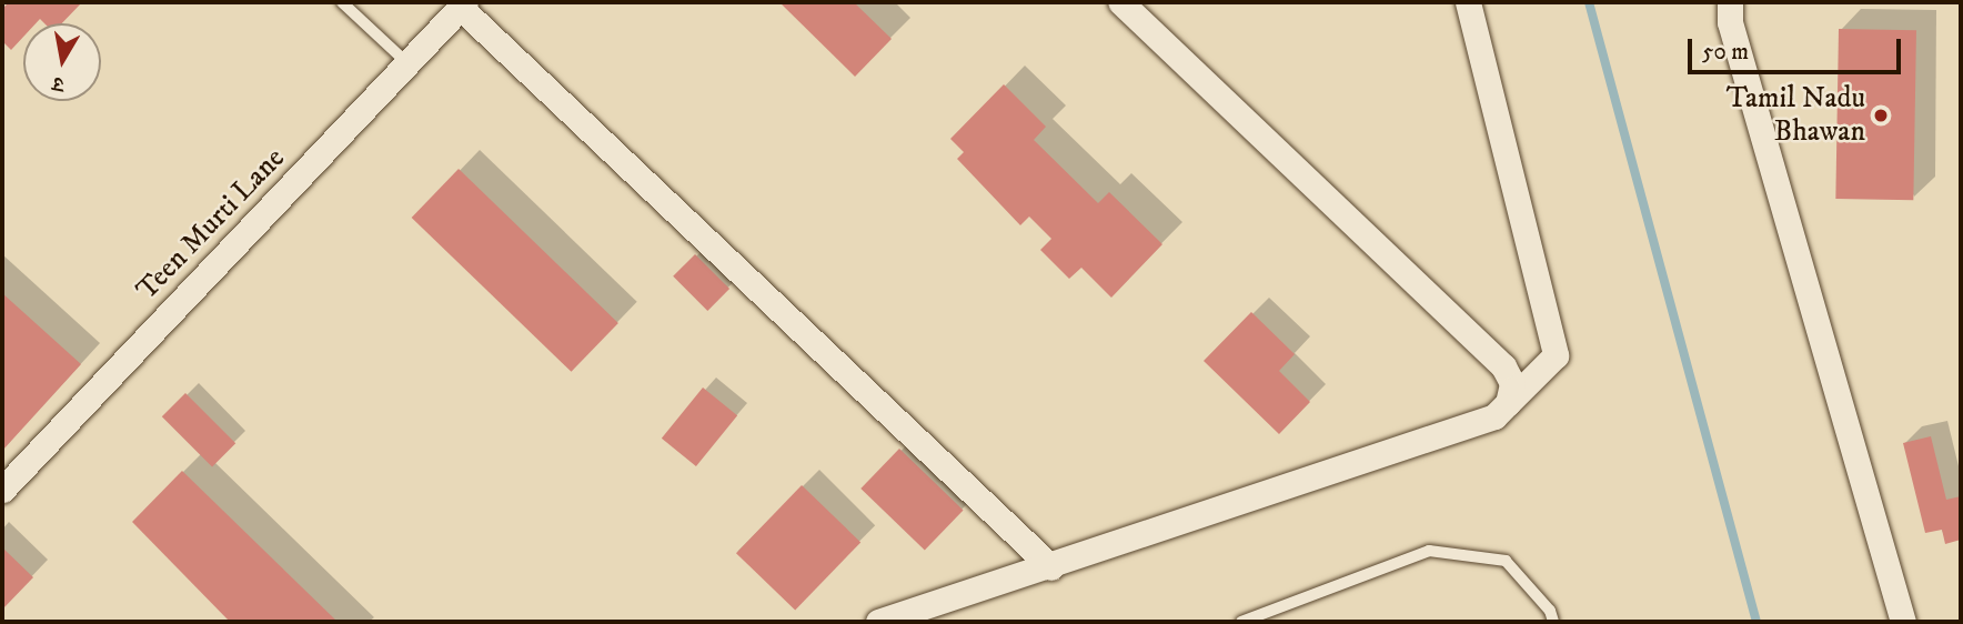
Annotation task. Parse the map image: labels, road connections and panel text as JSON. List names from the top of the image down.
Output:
{
  "streets": {
    "street": ["Teen Murti Lane"]
  },
  "places": ["Tamil Nadu Bhawan"],
  "scale_bar": "50 m",
  "north": "bottom"
}
